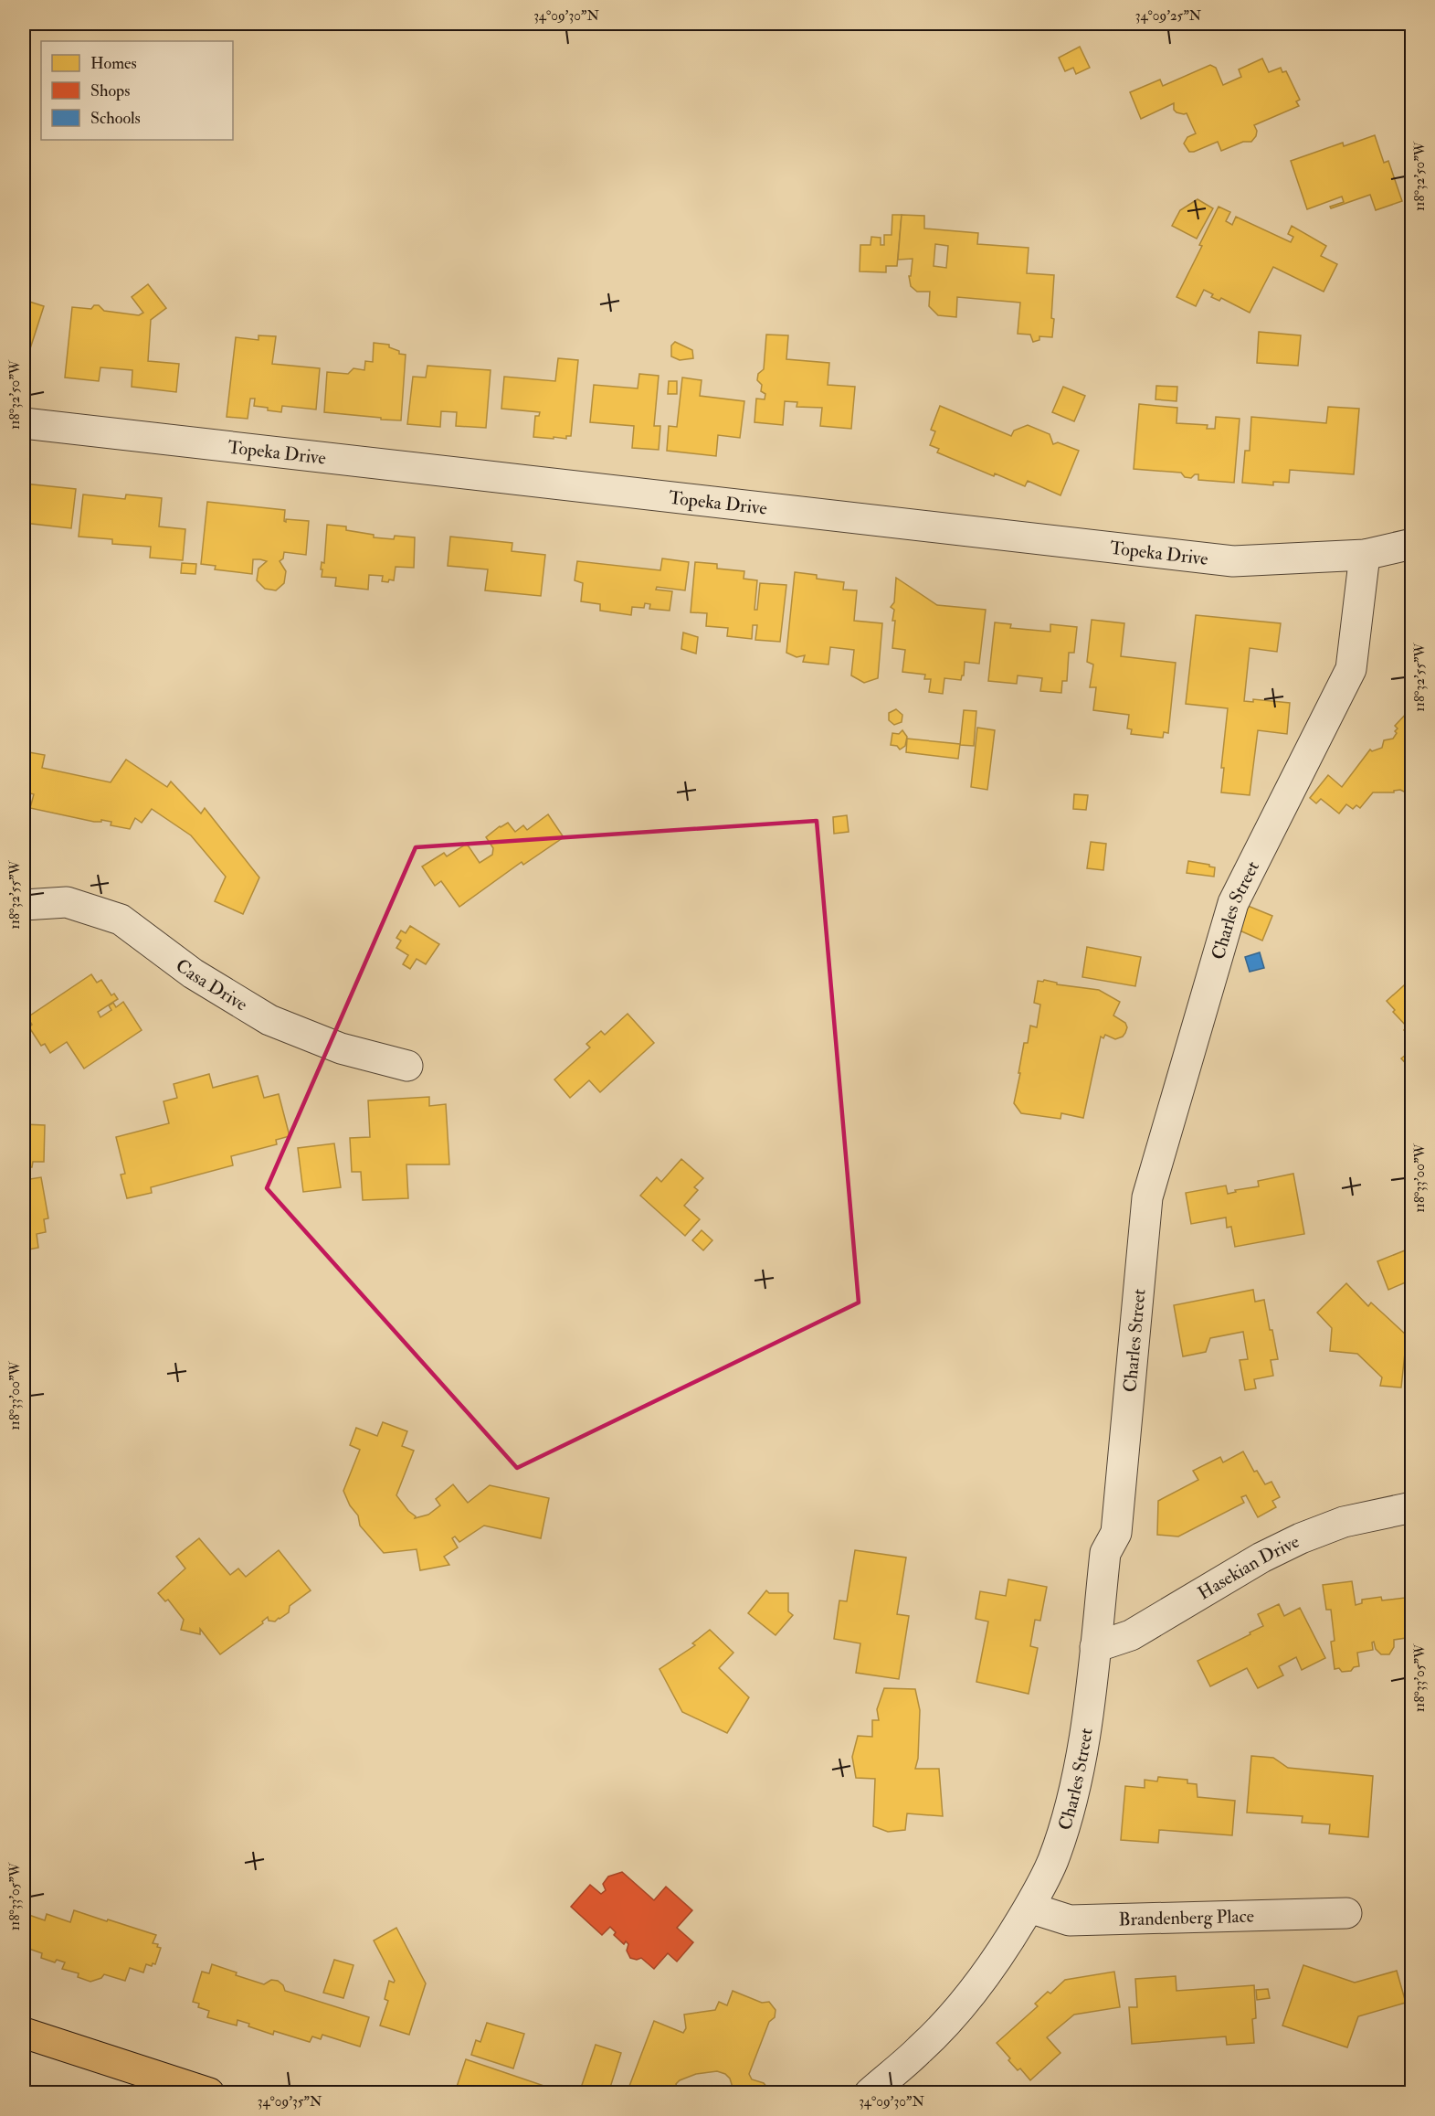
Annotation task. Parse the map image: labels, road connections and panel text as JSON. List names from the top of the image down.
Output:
{
  "streets": {
    "street": [
      "Topeka Drive",
      "Charles Street",
      "Casa Drive",
      "Hasekian Drive",
      "Brandenberg Place"
    ]
  },
  "crossings": [
    ["Topeka Drive", "Charles Street"],
    ["Charles Street", "Hasekian Drive"],
    ["Charles Street", "Brandenberg Place"]
  ],
  "legend": ["Homes", "Shops", "Schools"],
  "coordinates": [
    "34°09'30\"N",
    "34°09'25\"N",
    "118°32'50\"W",
    "118°32'55\"W",
    "118°33'00\"W",
    "118°33'05\"W",
    "34°09'35\"N"
  ]
}
